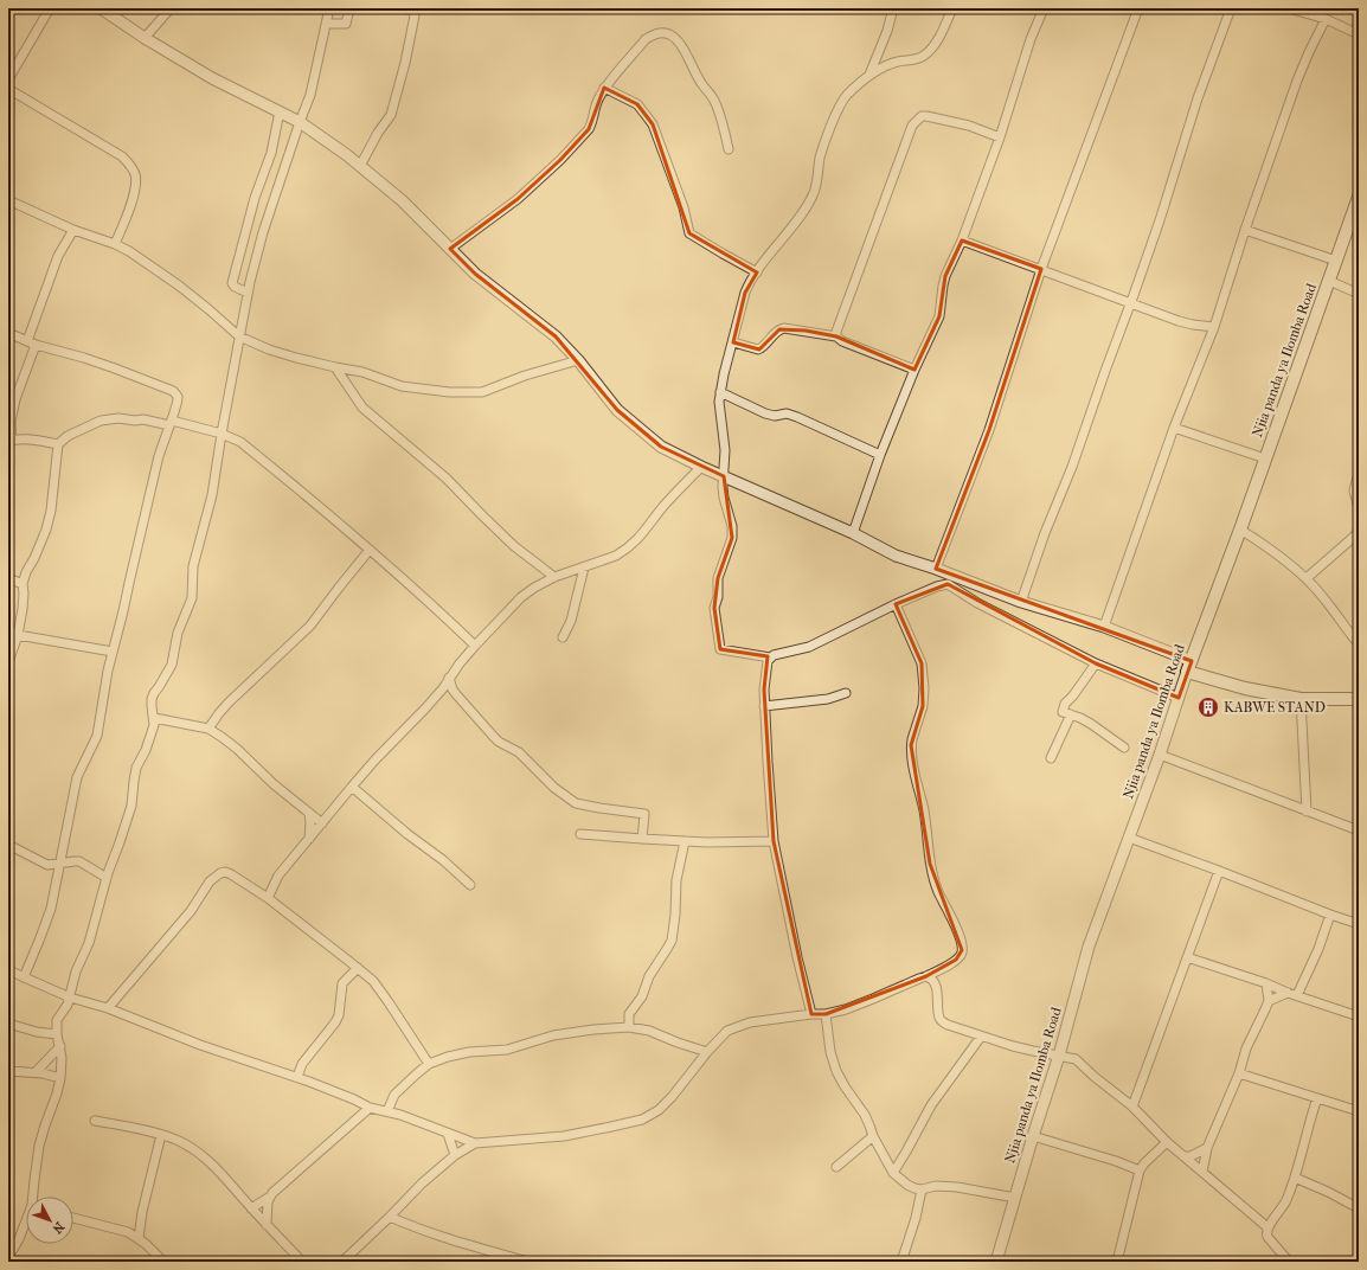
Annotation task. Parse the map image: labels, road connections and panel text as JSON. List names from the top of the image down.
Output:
{
  "streets": {
    "main road": ["Njia panda ya Ilomba Road"]
  },
  "places": {
    "building": ["KABWE STAND"]
  },
  "north": "bottom right"
}
